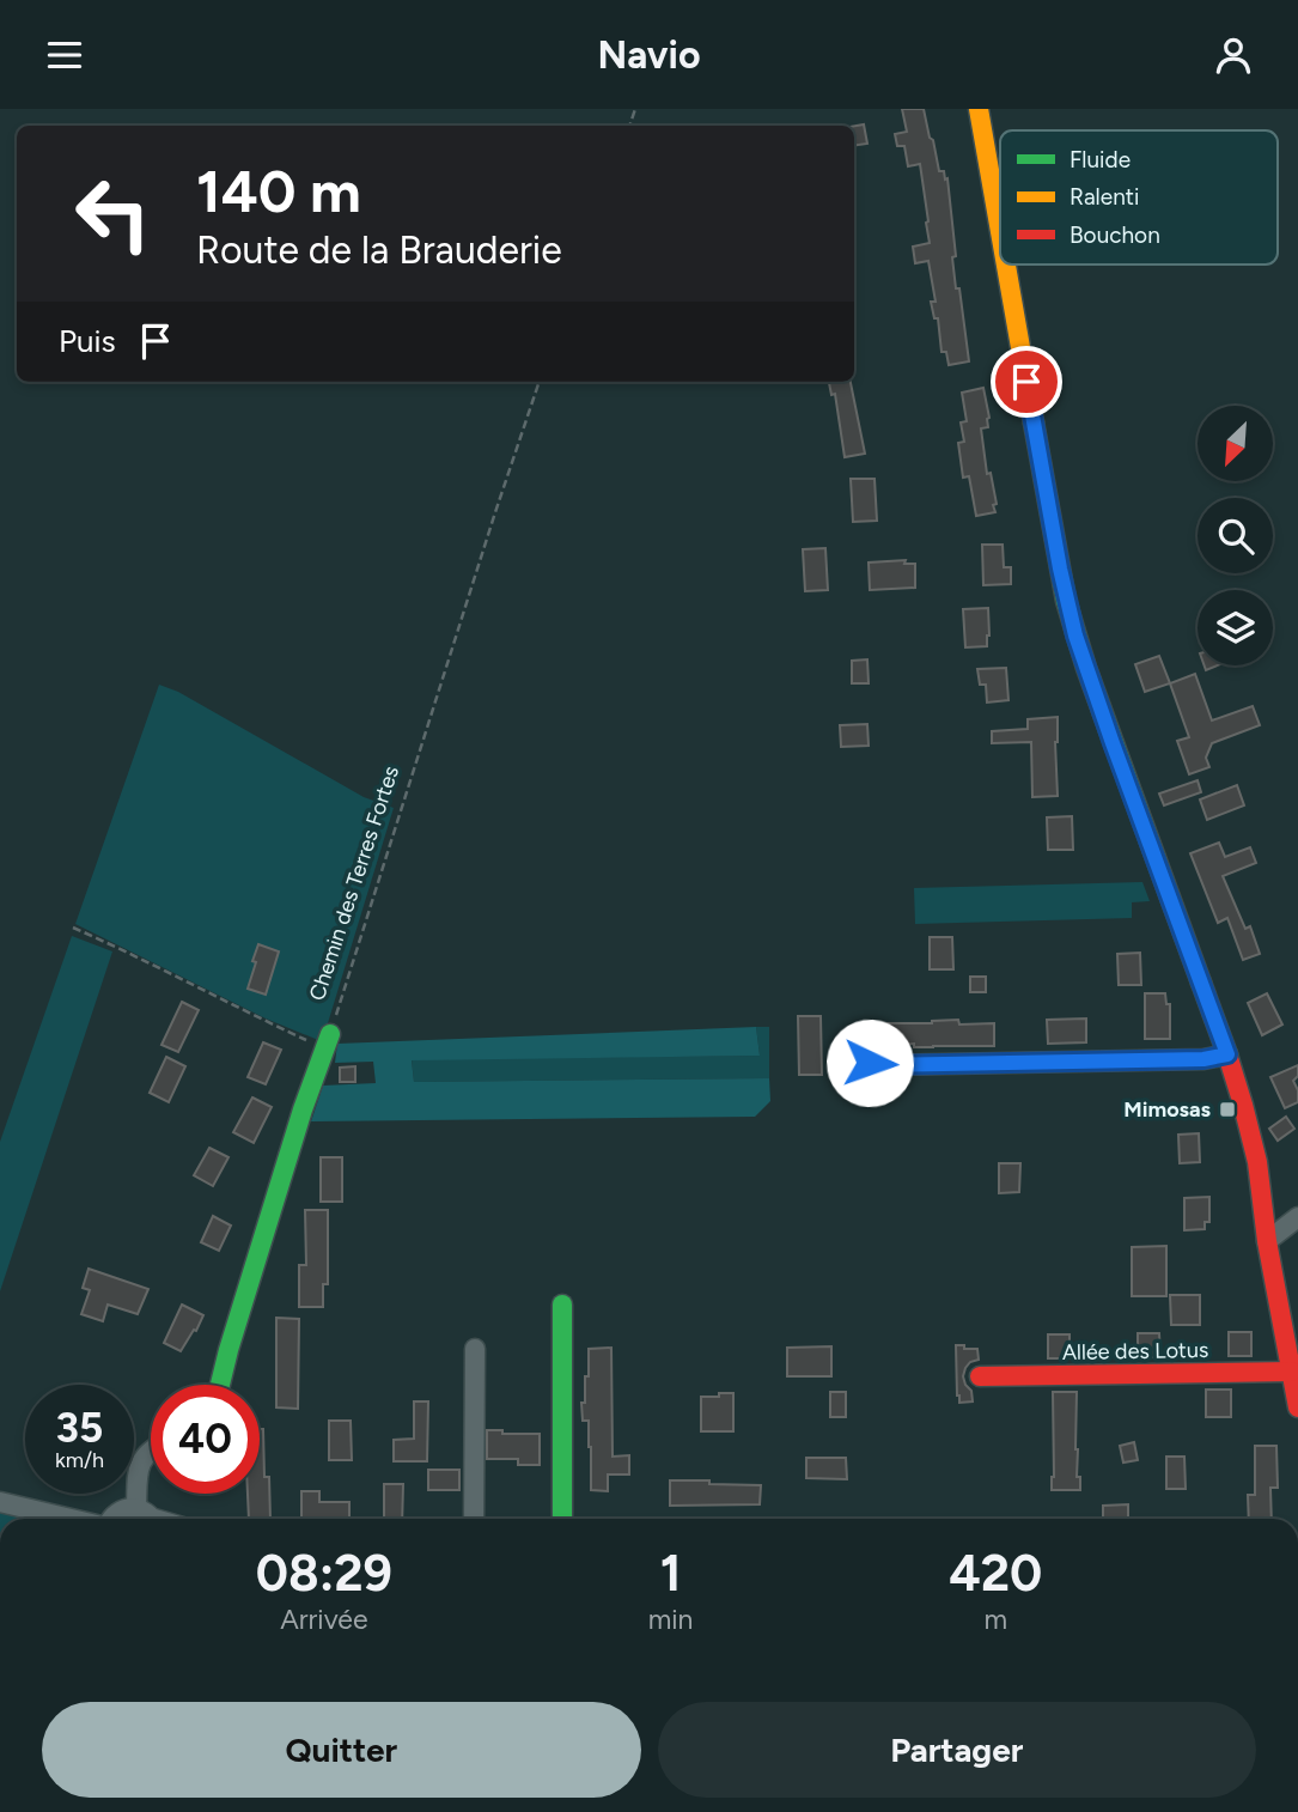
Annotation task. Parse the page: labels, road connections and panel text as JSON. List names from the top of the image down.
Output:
{
  "streets": {
    "street": ["Allée des Lotus"],
    "path": ["Chemin des Terres Fortes"]
  },
  "places": {
    "transit": ["Mimosas"]
  },
  "legend": ["Fluide", "Ralenti", "Bouchon"],
  "north": "bottom left",
  "page": {
    "header": "Navio",
    "turn": ["140 m", "Route de la Brauderie"],
    "then": "Puis",
    "speed": "35 km/h",
    "limit": "40",
    "eta": [
      "08:29",
      "Arrivée",
      "1",
      "min",
      "420",
      "m"
    ],
    "buttons": ["Quitter", "Partager"]
  }
}
